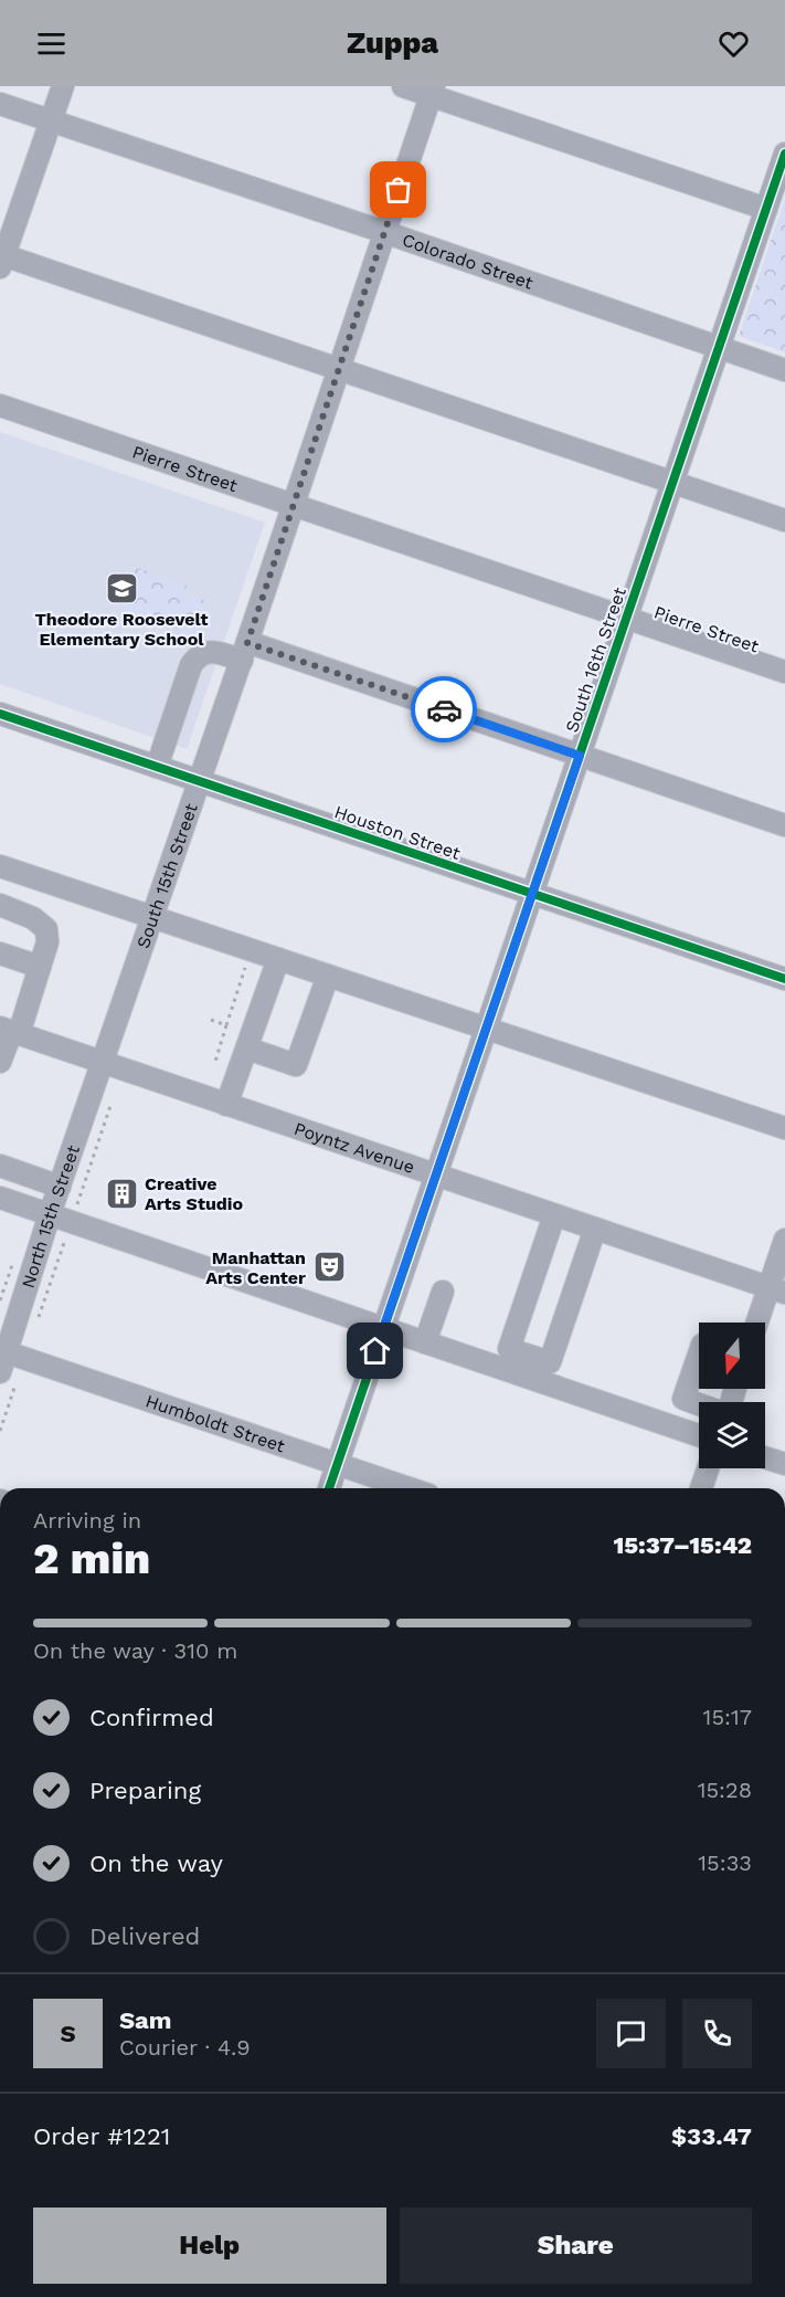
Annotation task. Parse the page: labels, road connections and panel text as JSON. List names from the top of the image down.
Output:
{
  "streets": {
    "street": [
      "Colorado Street",
      "Pierre Street",
      "South 16th Street",
      "Houston Street",
      "South 15th Street",
      "Poyntz Avenue",
      "North 15th Street",
      "Humboldt Street"
    ]
  },
  "crossings": [
    ["Colorado Street", "South 16th Street"],
    ["Colorado Street", "South 15th Street"],
    ["Pierre Street", "South 16th Street"],
    ["Pierre Street", "South 15th Street"],
    ["South 16th Street", "Houston Street"],
    ["South 16th Street", "Poyntz Avenue"],
    ["South 16th Street", "Humboldt Street"],
    ["Houston Street", "South 15th Street"],
    ["South 15th Street", "Poyntz Avenue"],
    ["South 15th Street", "North 15th Street"],
    ["Poyntz Avenue", "North 15th Street"],
    ["North 15th Street", "Humboldt Street"]
  ],
  "places": {
    "school or university": ["Theodore Roosevelt Elementary School"],
    "building": ["Creative Arts Studio"],
    "theatre": ["Manhattan Arts Center"]
  },
  "north": "bottom",
  "page": {
    "header": "Zuppa",
    "heading": ["2 min", "Arriving in", "15:37–15:42"],
    "panel": [
      "Sam",
      "Courier · 4.9",
      "Order #1221",
      "$33.47"
    ],
    "bar": "On the way · 310 m",
    "list": [
      ["Confirmed", "15:17"],
      ["Preparing", "15:28"],
      ["On the way", "15:33"],
      "Delivered"
    ],
    "round": "S",
    "buttons": ["Help", "Share"]
  }
}
